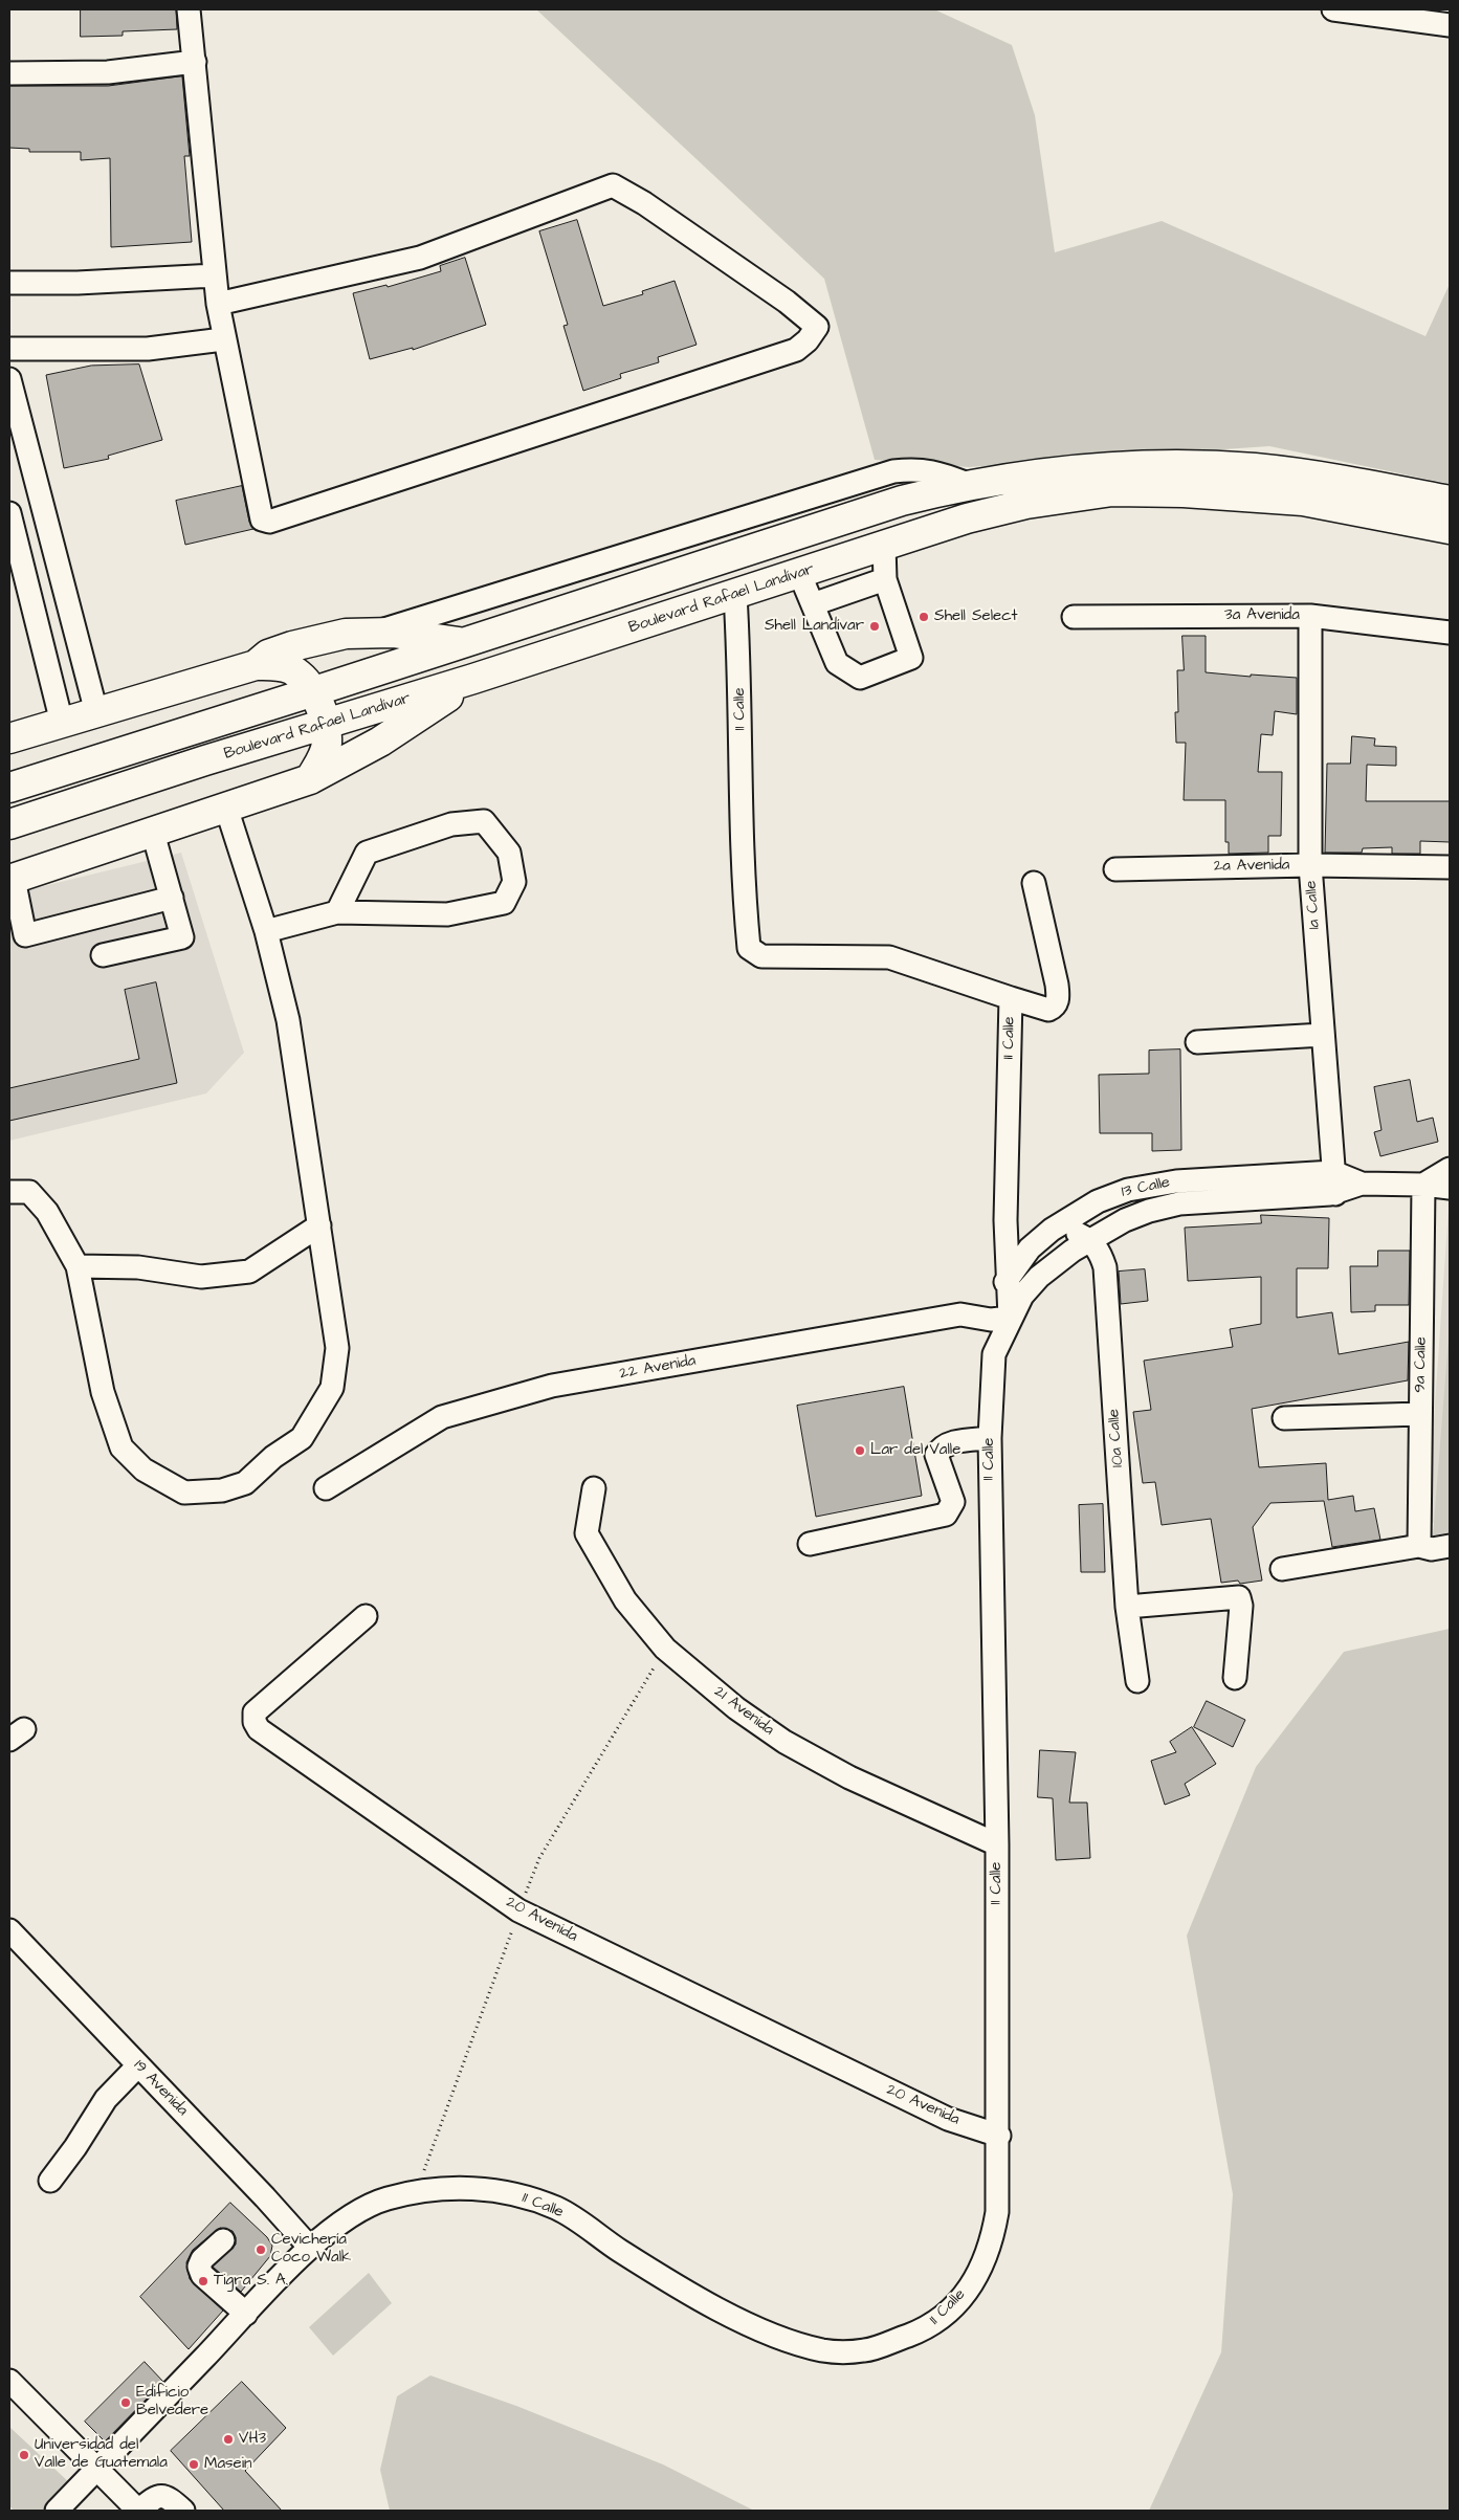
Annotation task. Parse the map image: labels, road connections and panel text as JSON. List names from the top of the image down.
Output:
{
  "streets": {
    "main road": ["Boulevard Rafael Landívar"],
    "street": [
      "3a Avenida",
      "11 Calle",
      "2a Avenida",
      "1a Calle",
      "13 Calle",
      "9a Calle",
      "22 Avenida",
      "10a Calle",
      "21 Avenida",
      "20 Avenida",
      "19 Avenida"
    ]
  },
  "crossings": [
    ["Boulevard Rafael Landívar", "11 Calle"],
    ["3a Avenida", "1a Calle"],
    ["11 Calle", "13 Calle"],
    ["11 Calle", "21 Avenida"],
    ["11 Calle", "20 Avenida"],
    ["11 Calle", "19 Avenida"],
    ["2a Avenida", "1a Calle"],
    ["1a Calle", "13 Calle"],
    ["13 Calle", "9a Calle"],
    ["13 Calle", "22 Avenida"],
    ["13 Calle", "10a Calle"]
  ],
  "places": [
    "Shell Select",
    "Shell Landívar",
    "Lar del Valle",
    "Cevichería Coco Walk",
    "Tigra S. A.",
    "Edificio Belvedere",
    "VH3",
    "Universidad del Valle de Guatemala",
    "Masein"
  ]
}
